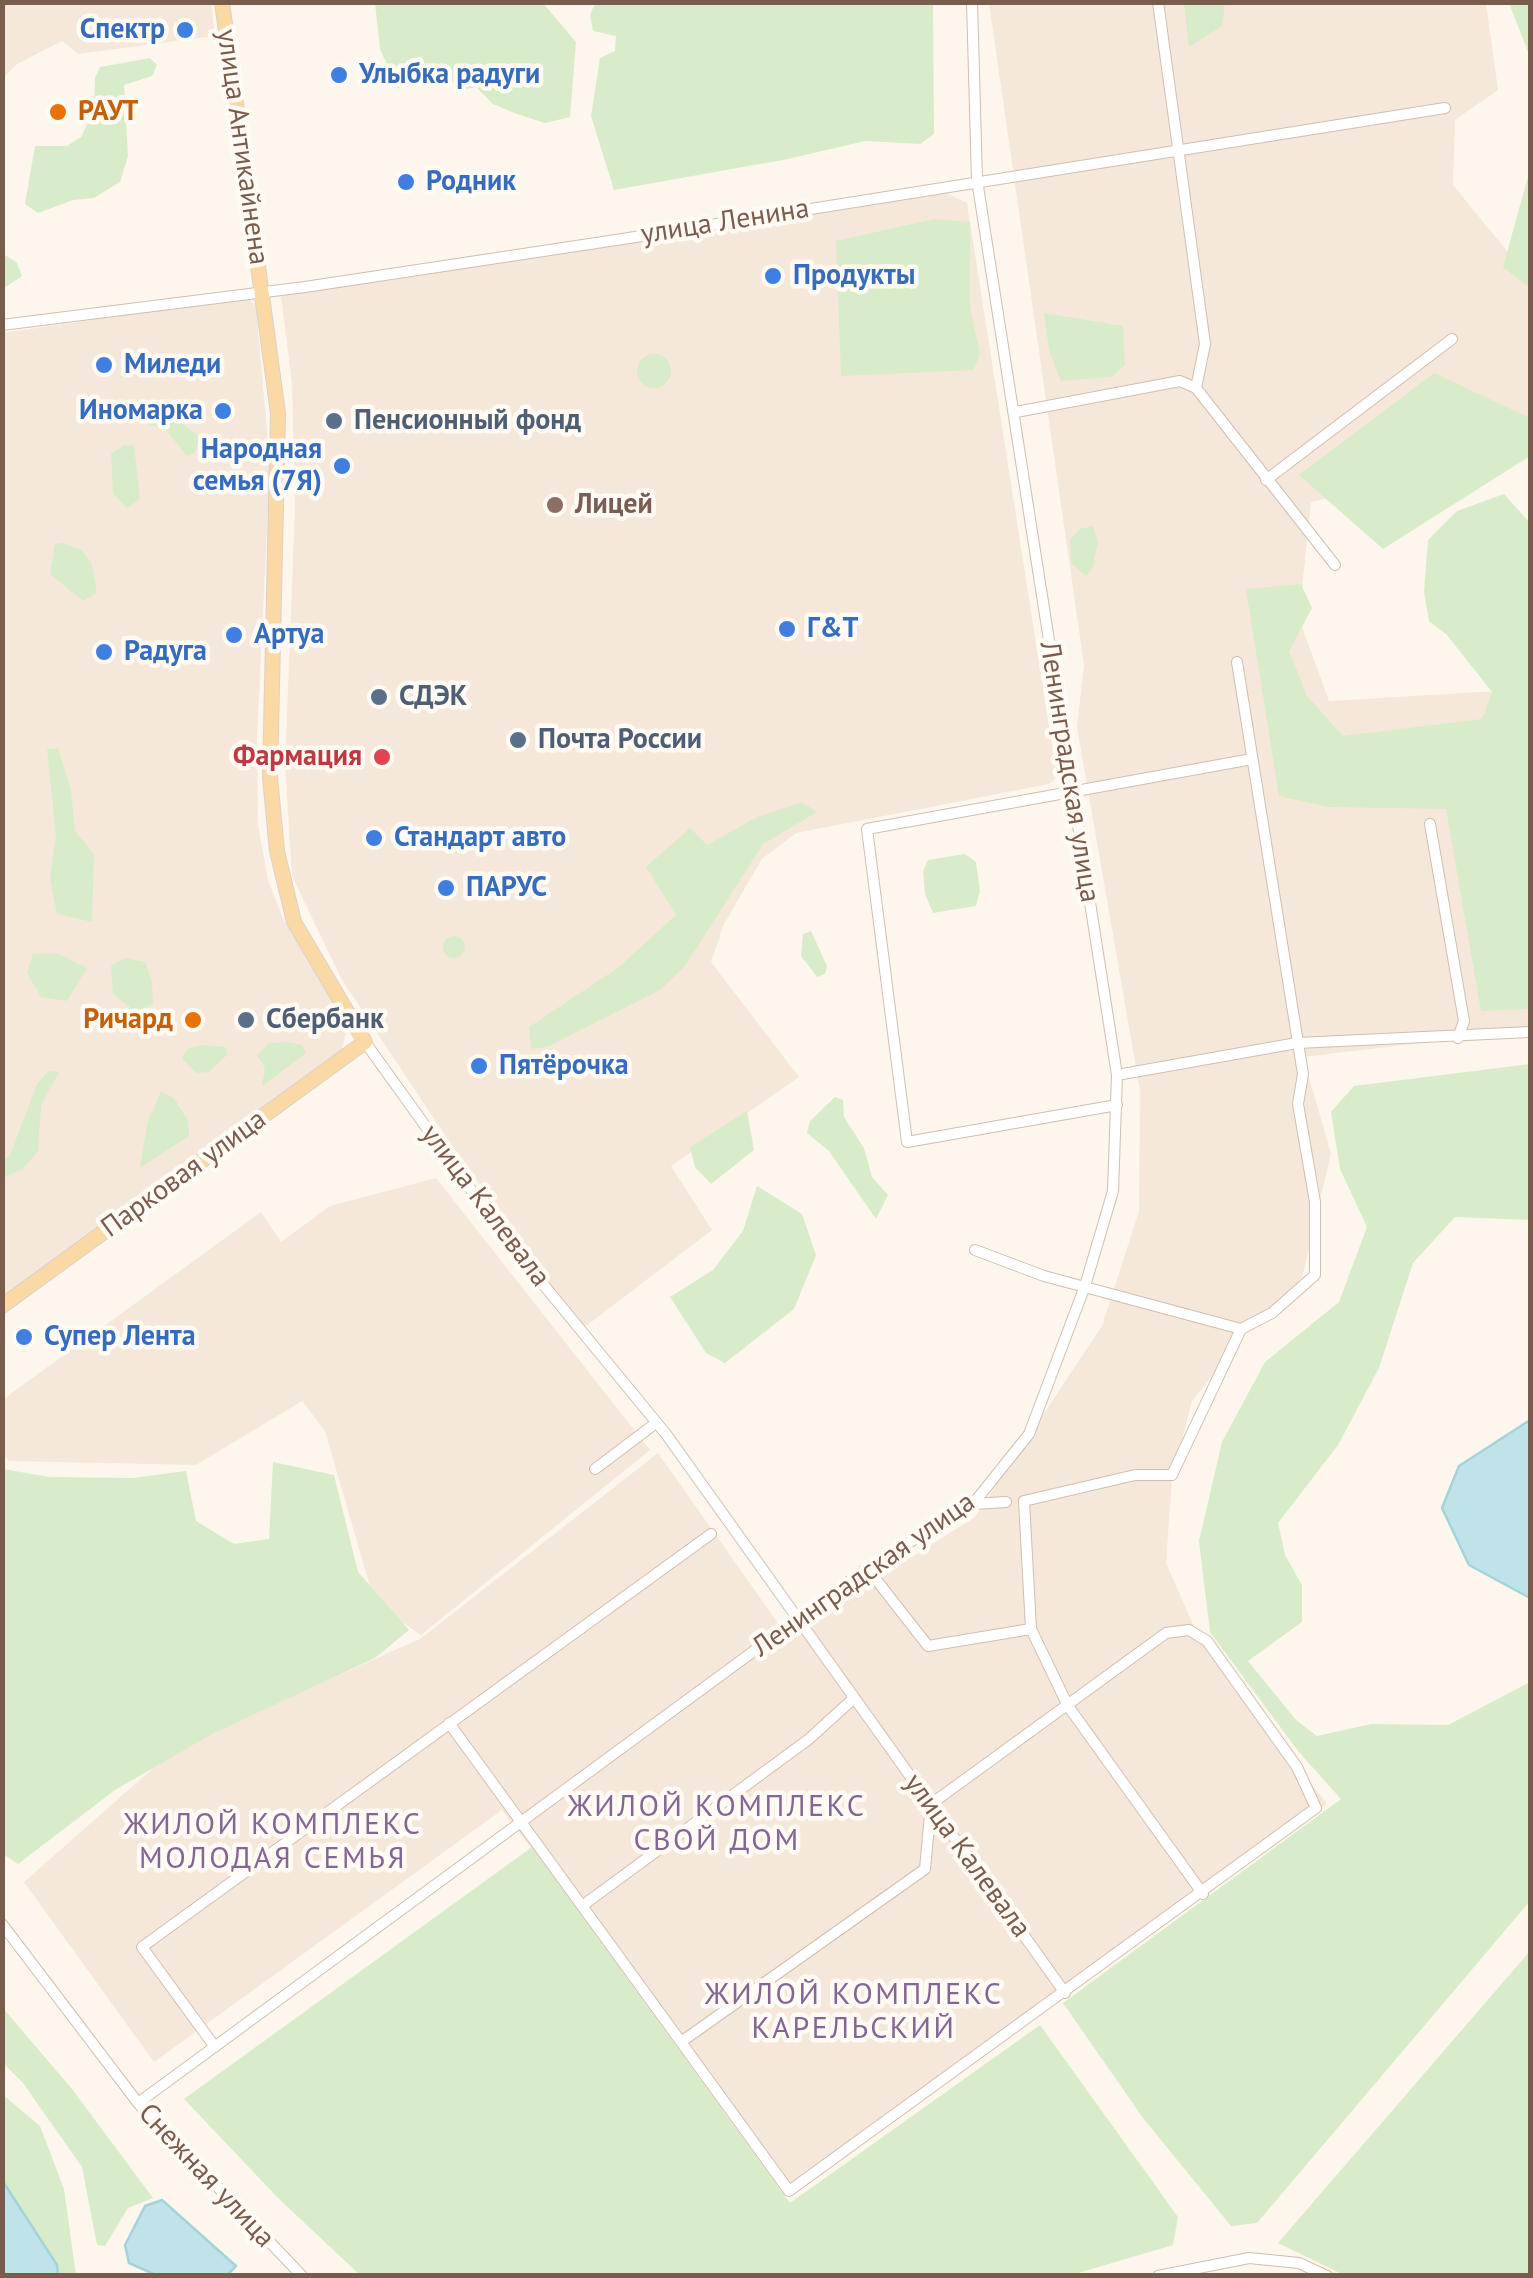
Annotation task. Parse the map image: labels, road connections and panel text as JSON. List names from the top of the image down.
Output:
{
  "streets": {
    "main road": ["улица Антикайнена", "Парковая улица", "улица Калевала"],
    "street": ["улица Ленина", "Ленинградская улица", "Снежная улица"]
  },
  "crossings": [
    ["улица Антикайнена", "улица Ленина"],
    ["улица Антикайнена", "улица Калевала"],
    ["улица Ленина", "Ленинградская улица"],
    ["улица Ленина", "улица Калевала"],
    ["Ленинградская улица", "улица Калевала"],
    ["Ленинградская улица", "Снежная улица"],
    ["Парковая улица", "улица Калевала"]
  ],
  "districts": ["ЖИЛОЙ КОМПЛЕКС СВОЙ ДОМ", "ЖИЛОЙ КОМПЛЕКС МОЛОДАЯ СЕМЬЯ", "ЖИЛОЙ КОМПЛЕКС КАРЕЛЬСКИЙ"],
  "places": [
    "Спектр",
    "Улыбка радуги",
    "РАУТ",
    "Родник",
    "Продукты",
    "Миледи",
    "Иномарка",
    "Пенсионный фонд",
    "Народная семья (7Я)",
    "Лицей",
    "Г&Т",
    "Артуа",
    "Радуга",
    "СДЭК",
    "Почта России",
    "Фармация",
    "Стандарт авто",
    "ПАРУС",
    "Ричард",
    "Сбербанк",
    "Пятёрочка",
    "Супер Лента"
  ]
}
